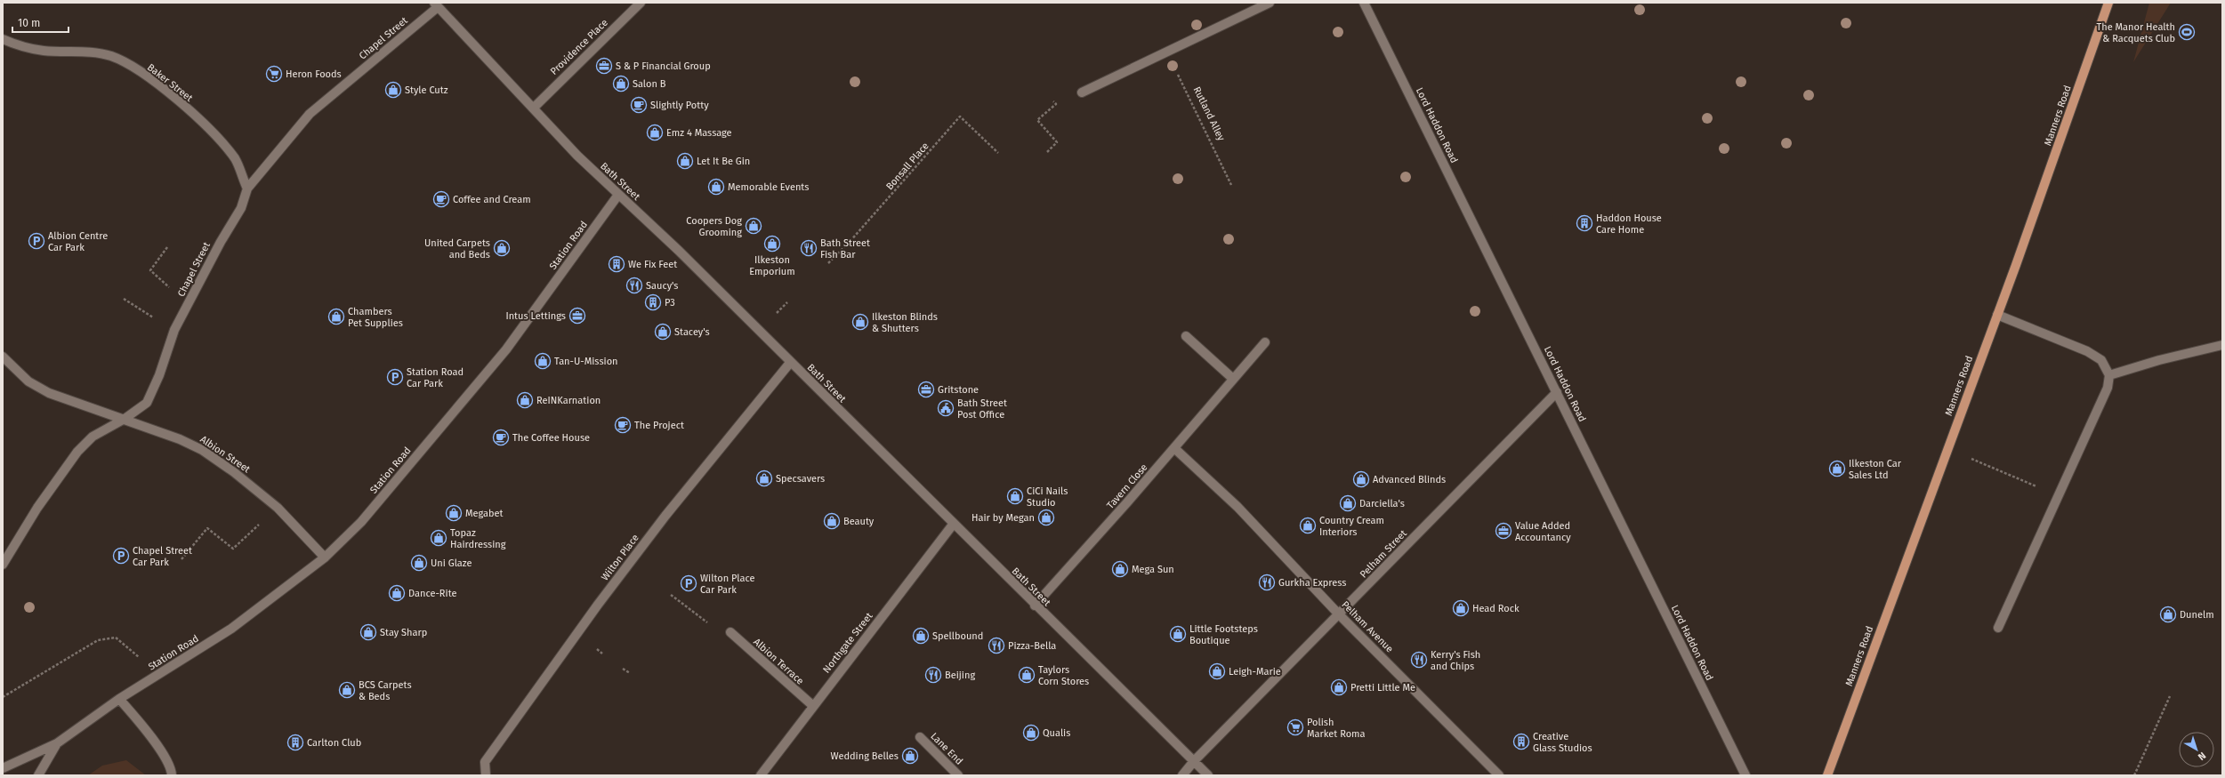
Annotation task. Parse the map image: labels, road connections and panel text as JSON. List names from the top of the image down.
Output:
{
  "streets": {
    "main road": ["Manners Road"],
    "street": [
      "Chapel Street",
      "Providence Place",
      "Baker Street",
      "Lord Haddon Road",
      "Bath Street",
      "Station Road",
      "Albion Street",
      "Tavern Close",
      "Pelham Street",
      "Wilton Place",
      "Pelham Avenue",
      "Northgate Street",
      "Albion Terrace",
      "Lane End"
    ],
    "path": ["Rutland Alley", "Bonsall Place"]
  },
  "crossings": [
    ["Chapel Street", "Baker Street"],
    ["Chapel Street", "Bath Street"],
    ["Chapel Street", "Albion Street"],
    ["Providence Place", "Bath Street"],
    ["Lord Haddon Road", "Pelham Street"],
    ["Bath Street", "Station Road"],
    ["Bath Street", "Tavern Close"],
    ["Bath Street", "Pelham Street"],
    ["Bath Street", "Wilton Place"],
    ["Bath Street", "Northgate Street"],
    ["Station Road", "Albion Street"],
    ["Tavern Close", "Pelham Avenue"],
    ["Pelham Street", "Pelham Avenue"],
    ["Northgate Street", "Albion Terrace"]
  ],
  "places": {
    "sports": ["The Manor Health & Racquets Club"],
    "office": [
      "S & P Financial Group",
      "Intus Lettings",
      "Gritstone",
      "Value Added Accountancy"
    ],
    "supermarket": ["Heron Foods", "Polish Market Roma"],
    "shop": [
      "Salon B",
      "Style Cutz",
      "Emz 4 Massage",
      "Let It Be Gin",
      "Memorable Events",
      "Coopers Dog Grooming",
      "Ilkeston Emporium",
      "United Carpets and Beds",
      "Chambers Pet Supplies",
      "Ilkeston Blinds & Shutters",
      "Stacey's",
      "Tan-U-Mission",
      "ReINKarnation",
      "Ilkeston Car Sales Ltd",
      "Specsavers",
      "Advanced Blinds",
      "CiCi Nails Studio",
      "Darciella's",
      "Megabet",
      "Hair by Megan",
      "Beauty",
      "Country Cream Interiors",
      "Topaz Hairdressing",
      "Uni Glaze",
      "Mega Sun",
      "Dance-Rite",
      "Head Rock",
      "Dunelm",
      "Stay Sharp",
      "Little Footsteps Boutique",
      "Spellbound",
      "Leigh-Marie",
      "Taylors Corn Stores",
      "Pretti Little Me",
      "BCS Carpets & Beds",
      "Qualis",
      "Wedding Belles"
    ],
    "cafe": [
      "Slightly Potty",
      "Coffee and Cream",
      "The Project",
      "The Coffee House"
    ],
    "building": [
      "Haddon House Care Home",
      "We Fix Feet",
      "P3",
      "Creative Glass Studios",
      "Carlton Club"
    ],
    "parking": [
      "Albion Centre Car Park",
      "Station Road Car Park",
      "Chapel Street Car Park",
      "Wilton Place Car Park"
    ],
    "restaurant": [
      "Bath Street Fish Bar",
      "Saucy's",
      "Gurkha Express",
      "Pizza-Bella",
      "Kerry's Fish and Chips",
      "Beijing"
    ],
    "public building": ["Bath Street Post Office"]
  },
  "scale_bar": "10 m",
  "north": "bottom right"
}
